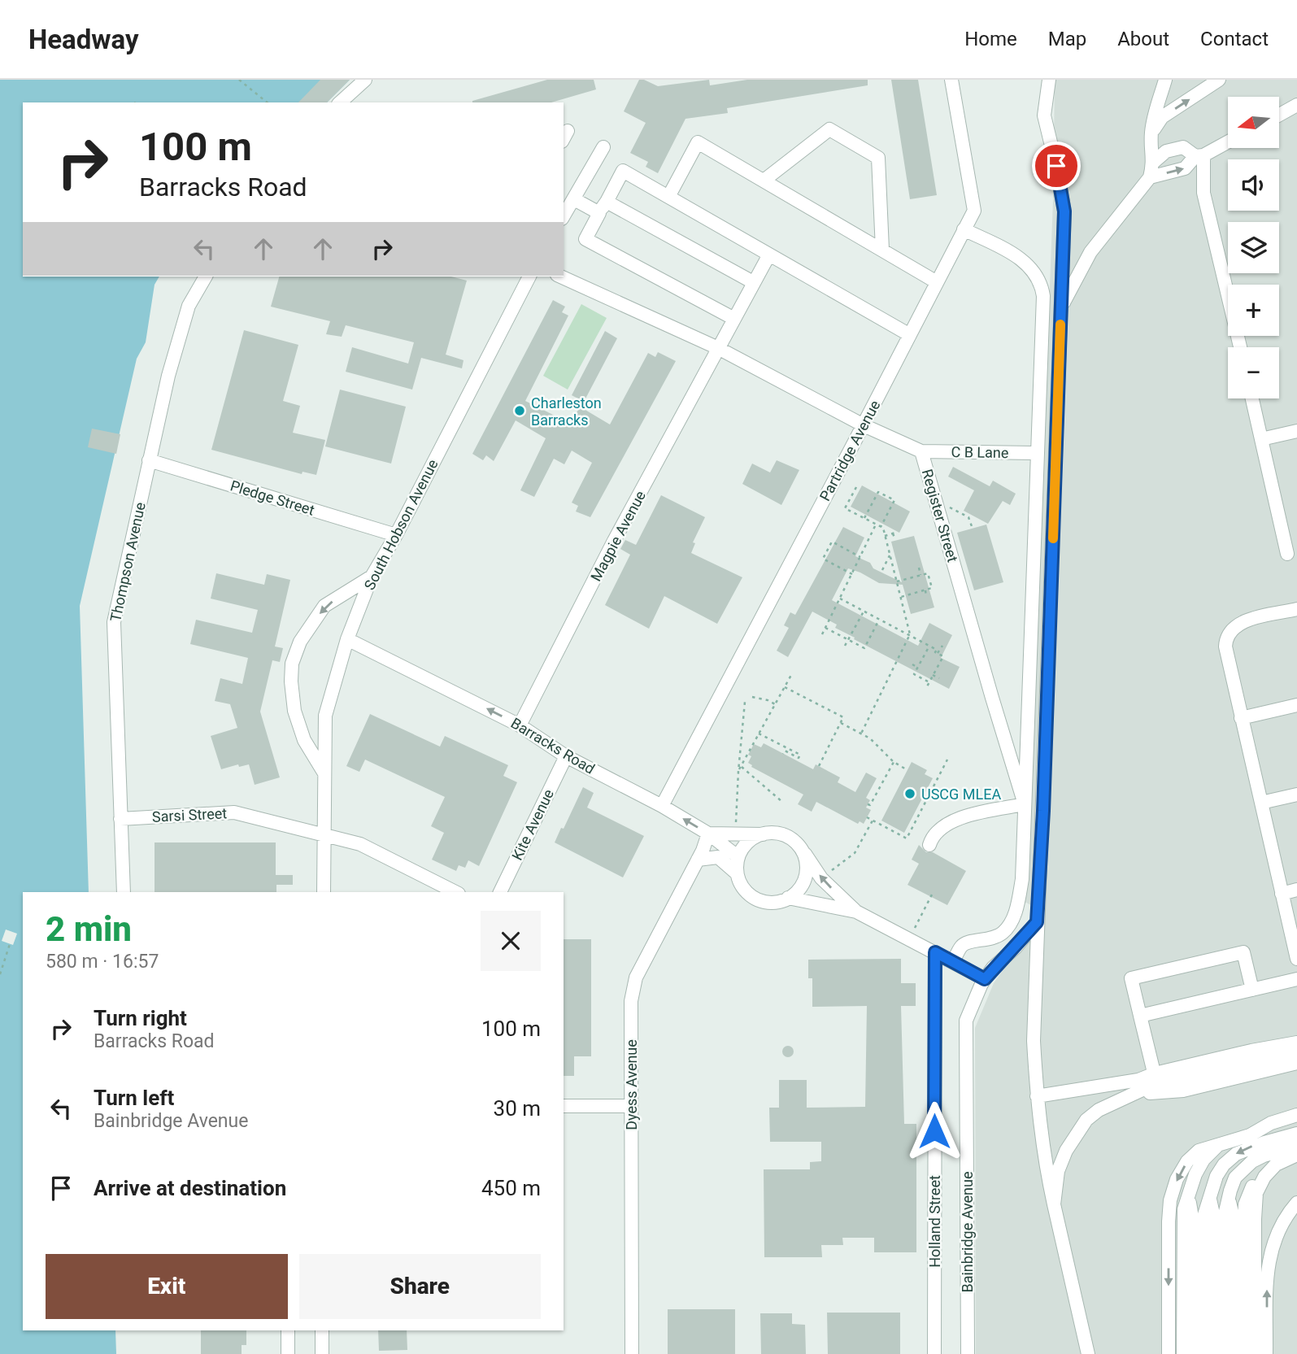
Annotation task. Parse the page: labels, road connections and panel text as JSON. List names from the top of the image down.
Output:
{
  "streets": {
    "street": [
      "Partridge Avenue",
      "C B Lane",
      "Pledge Street",
      "Register Street",
      "South Hobson Avenue",
      "Magpie Avenue",
      "Thompson Avenue",
      "Barracks Road",
      "Sarsi Street",
      "Kite Avenue",
      "Dyess Avenue",
      "Holland Street",
      "Bainbridge Avenue"
    ]
  },
  "crossings": [
    ["Partridge Avenue", "Register Street"],
    ["Partridge Avenue", "Barracks Road"],
    ["C B Lane", "Register Street"],
    ["Pledge Street", "South Hobson Avenue"],
    ["Pledge Street", "Thompson Avenue"],
    ["Register Street", "Magpie Avenue"],
    ["South Hobson Avenue", "Barracks Road"],
    ["South Hobson Avenue", "Sarsi Street"],
    ["Magpie Avenue", "Barracks Road"],
    ["Thompson Avenue", "Sarsi Street"],
    ["Barracks Road", "Kite Avenue"],
    ["Barracks Road", "Dyess Avenue"]
  ],
  "one_way": ["Barracks Road"],
  "places": ["Charleston Barracks", "USCG MLEA"],
  "north": "left",
  "page": {
    "header": "Headway",
    "nav": [
      "Home",
      "Map",
      "About",
      "Contact"
    ],
    "map_buttons": ["+", "−"],
    "turn": ["100 m", "Barracks Road"],
    "heading": ["2 min", "580 m · 16:57"],
    "list": [
      {
        "name": "Turn right",
        "note": "Barracks Road",
        "value": "100 m"
      },
      {
        "name": "Turn left",
        "note": "Bainbridge Avenue",
        "value": "30 m"
      },
      {
        "name": "Arrive at destination",
        "value": "450 m"
      }
    ],
    "buttons": ["Exit", "Share"]
  }
}
